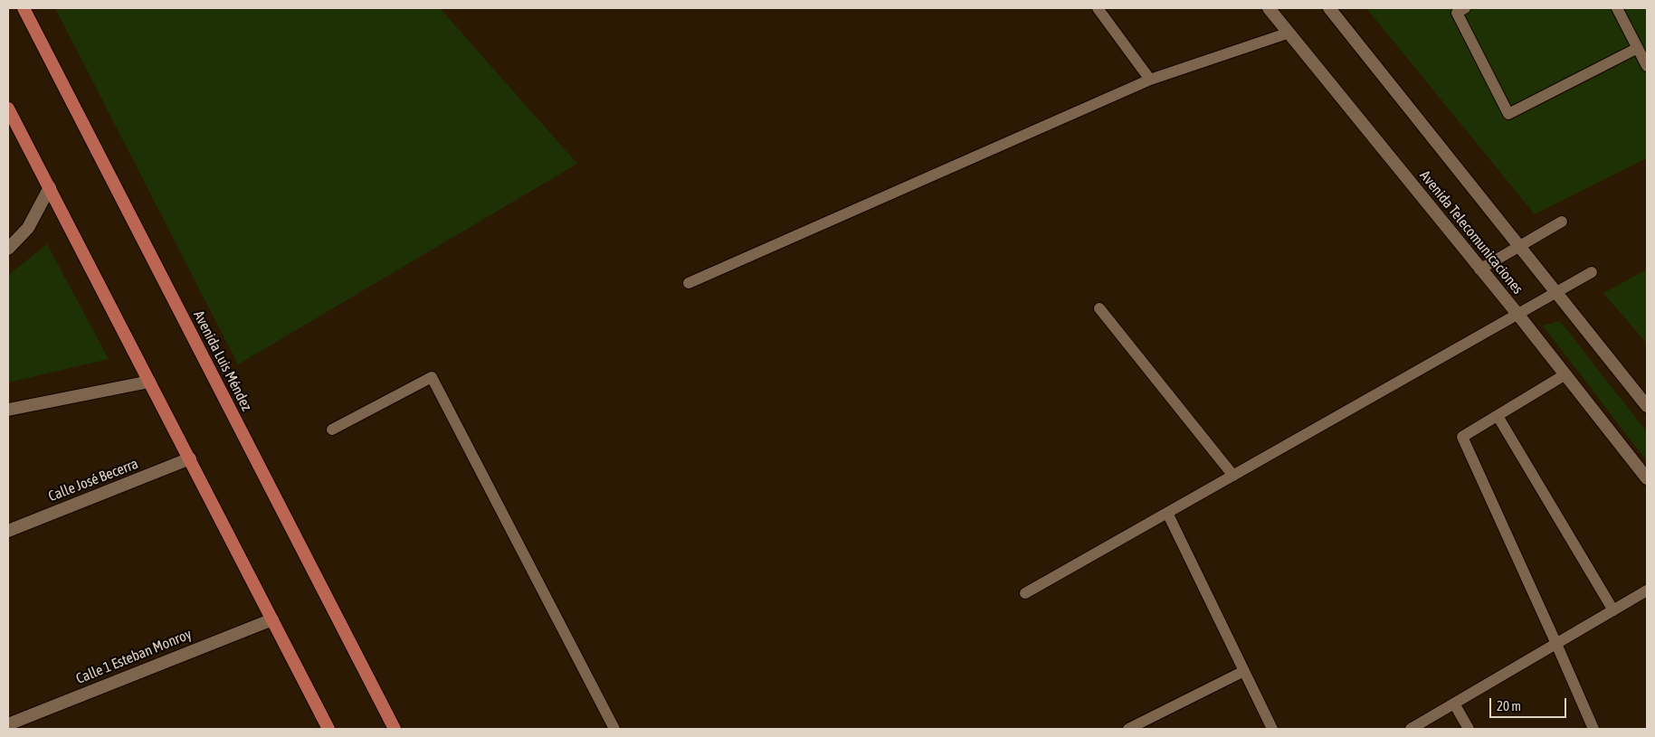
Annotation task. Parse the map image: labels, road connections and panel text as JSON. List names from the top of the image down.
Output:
{
  "streets": {
    "main road": ["Avenida Luis Méndez"],
    "street": ["Avenida Telecomunicaciones", "Calle José Becerra", "Calle 1 Esteban Monroy"]
  },
  "scale_bar": "20 m"
}
